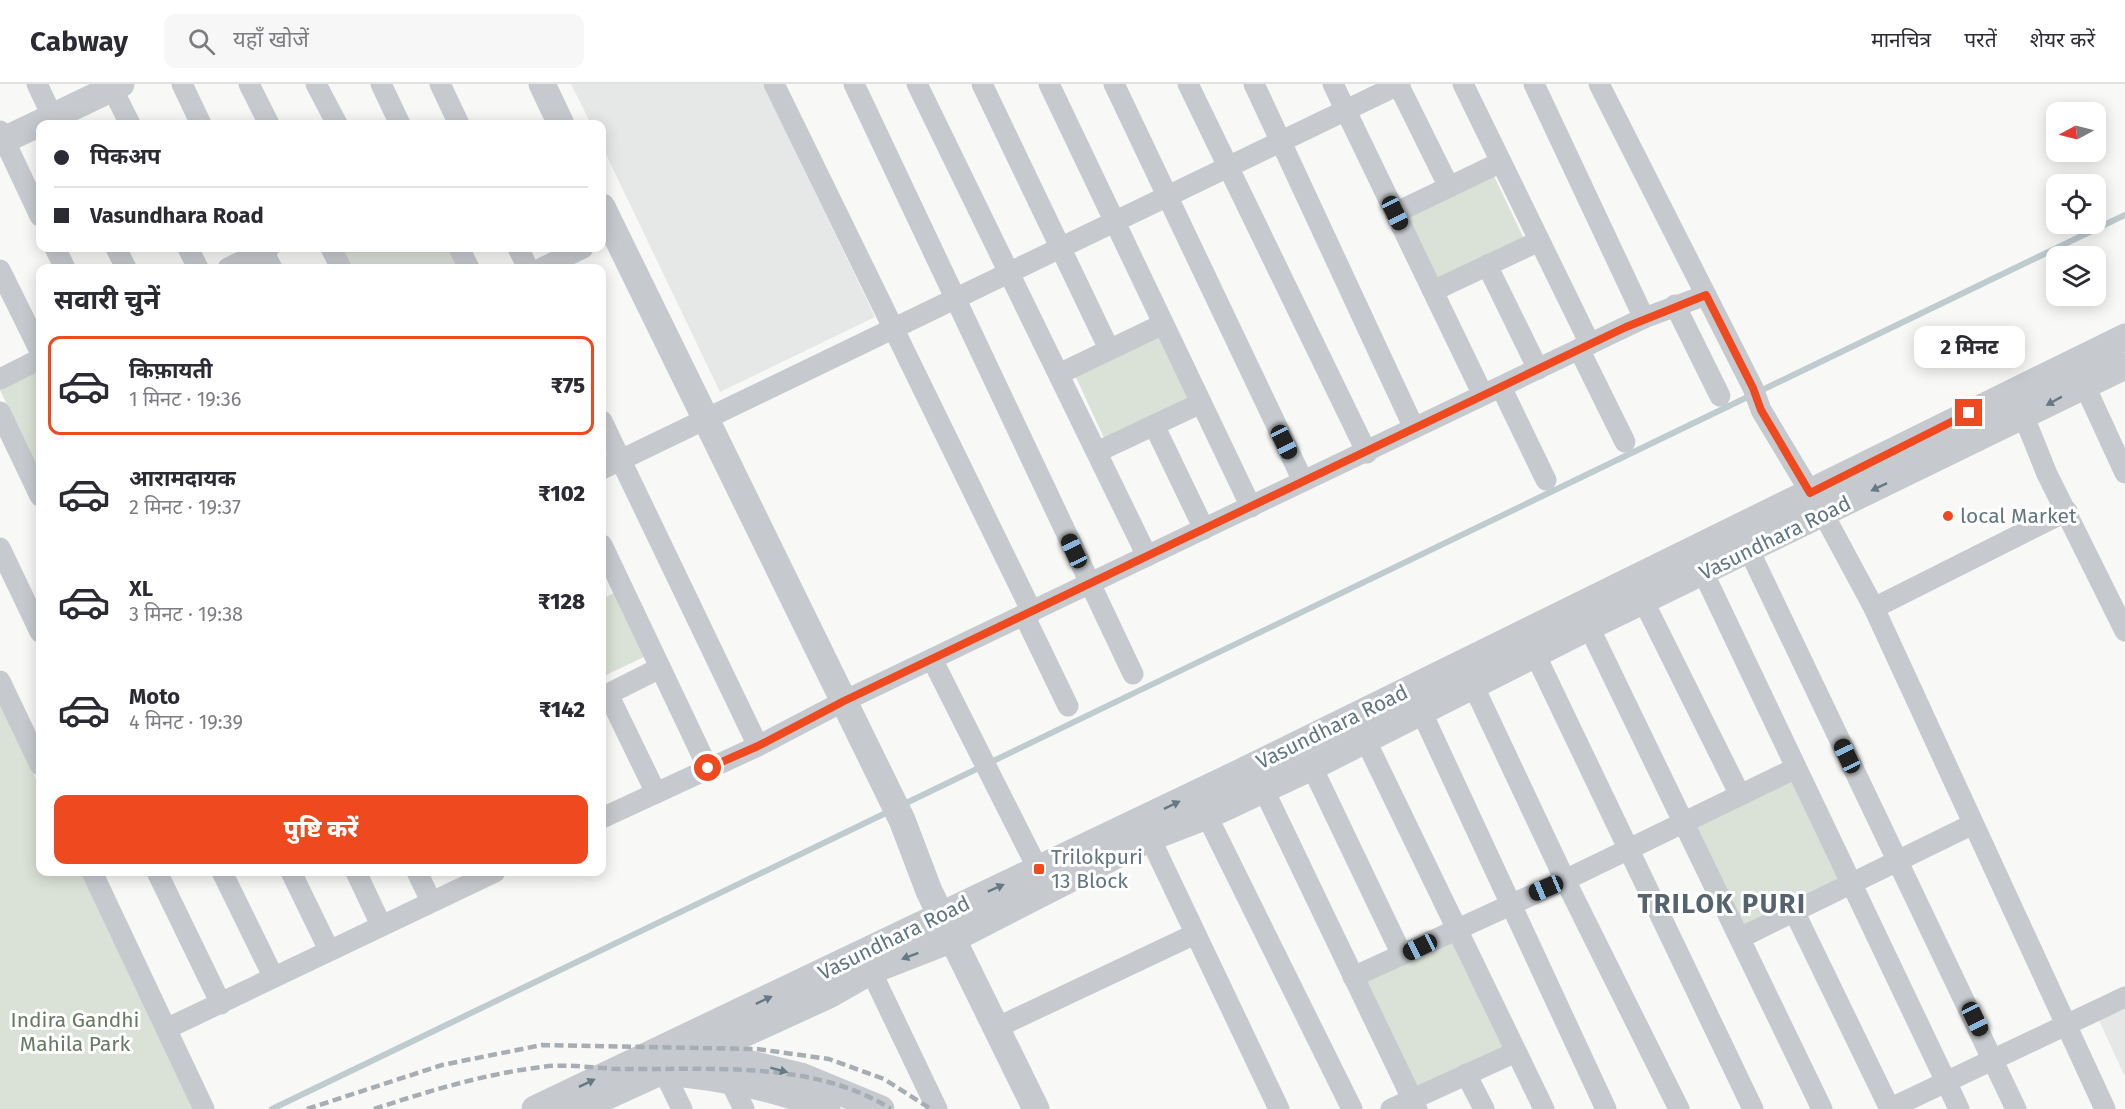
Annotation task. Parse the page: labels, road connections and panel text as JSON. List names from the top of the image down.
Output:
{
  "streets": {
    "street": ["Vasundhara Road"]
  },
  "districts": ["TRILOK PURI"],
  "parks": ["Indira Gandhi Mahila Park"],
  "places": {
    "other": ["local Market"],
    "transit": ["Trilokpuri 13 Block"]
  },
  "north": "left",
  "page": {
    "header": "Cabway",
    "search": "यहाँ खोजें",
    "nav": ["मानचित्र", "परतें", "शेयर करें"],
    "banner": ["पिकअप", "Vasundhara Road"],
    "heading": "सवारी चुनें",
    "bubble": "2 मिनट",
    "list": [
      {
        "name": "किफ़ायती",
        "note": "1 मिनट · 19:36",
        "value": "₹75"
      },
      {
        "name": "आरामदायक",
        "note": "2 मिनट · 19:37",
        "value": "₹102"
      },
      {
        "name": "XL",
        "note": "3 मिनट · 19:38",
        "value": "₹128"
      },
      {
        "name": "Moto",
        "note": "4 मिनट · 19:39",
        "value": "₹142"
      }
    ],
    "buttons": "पुष्टि करें"
  }
}
